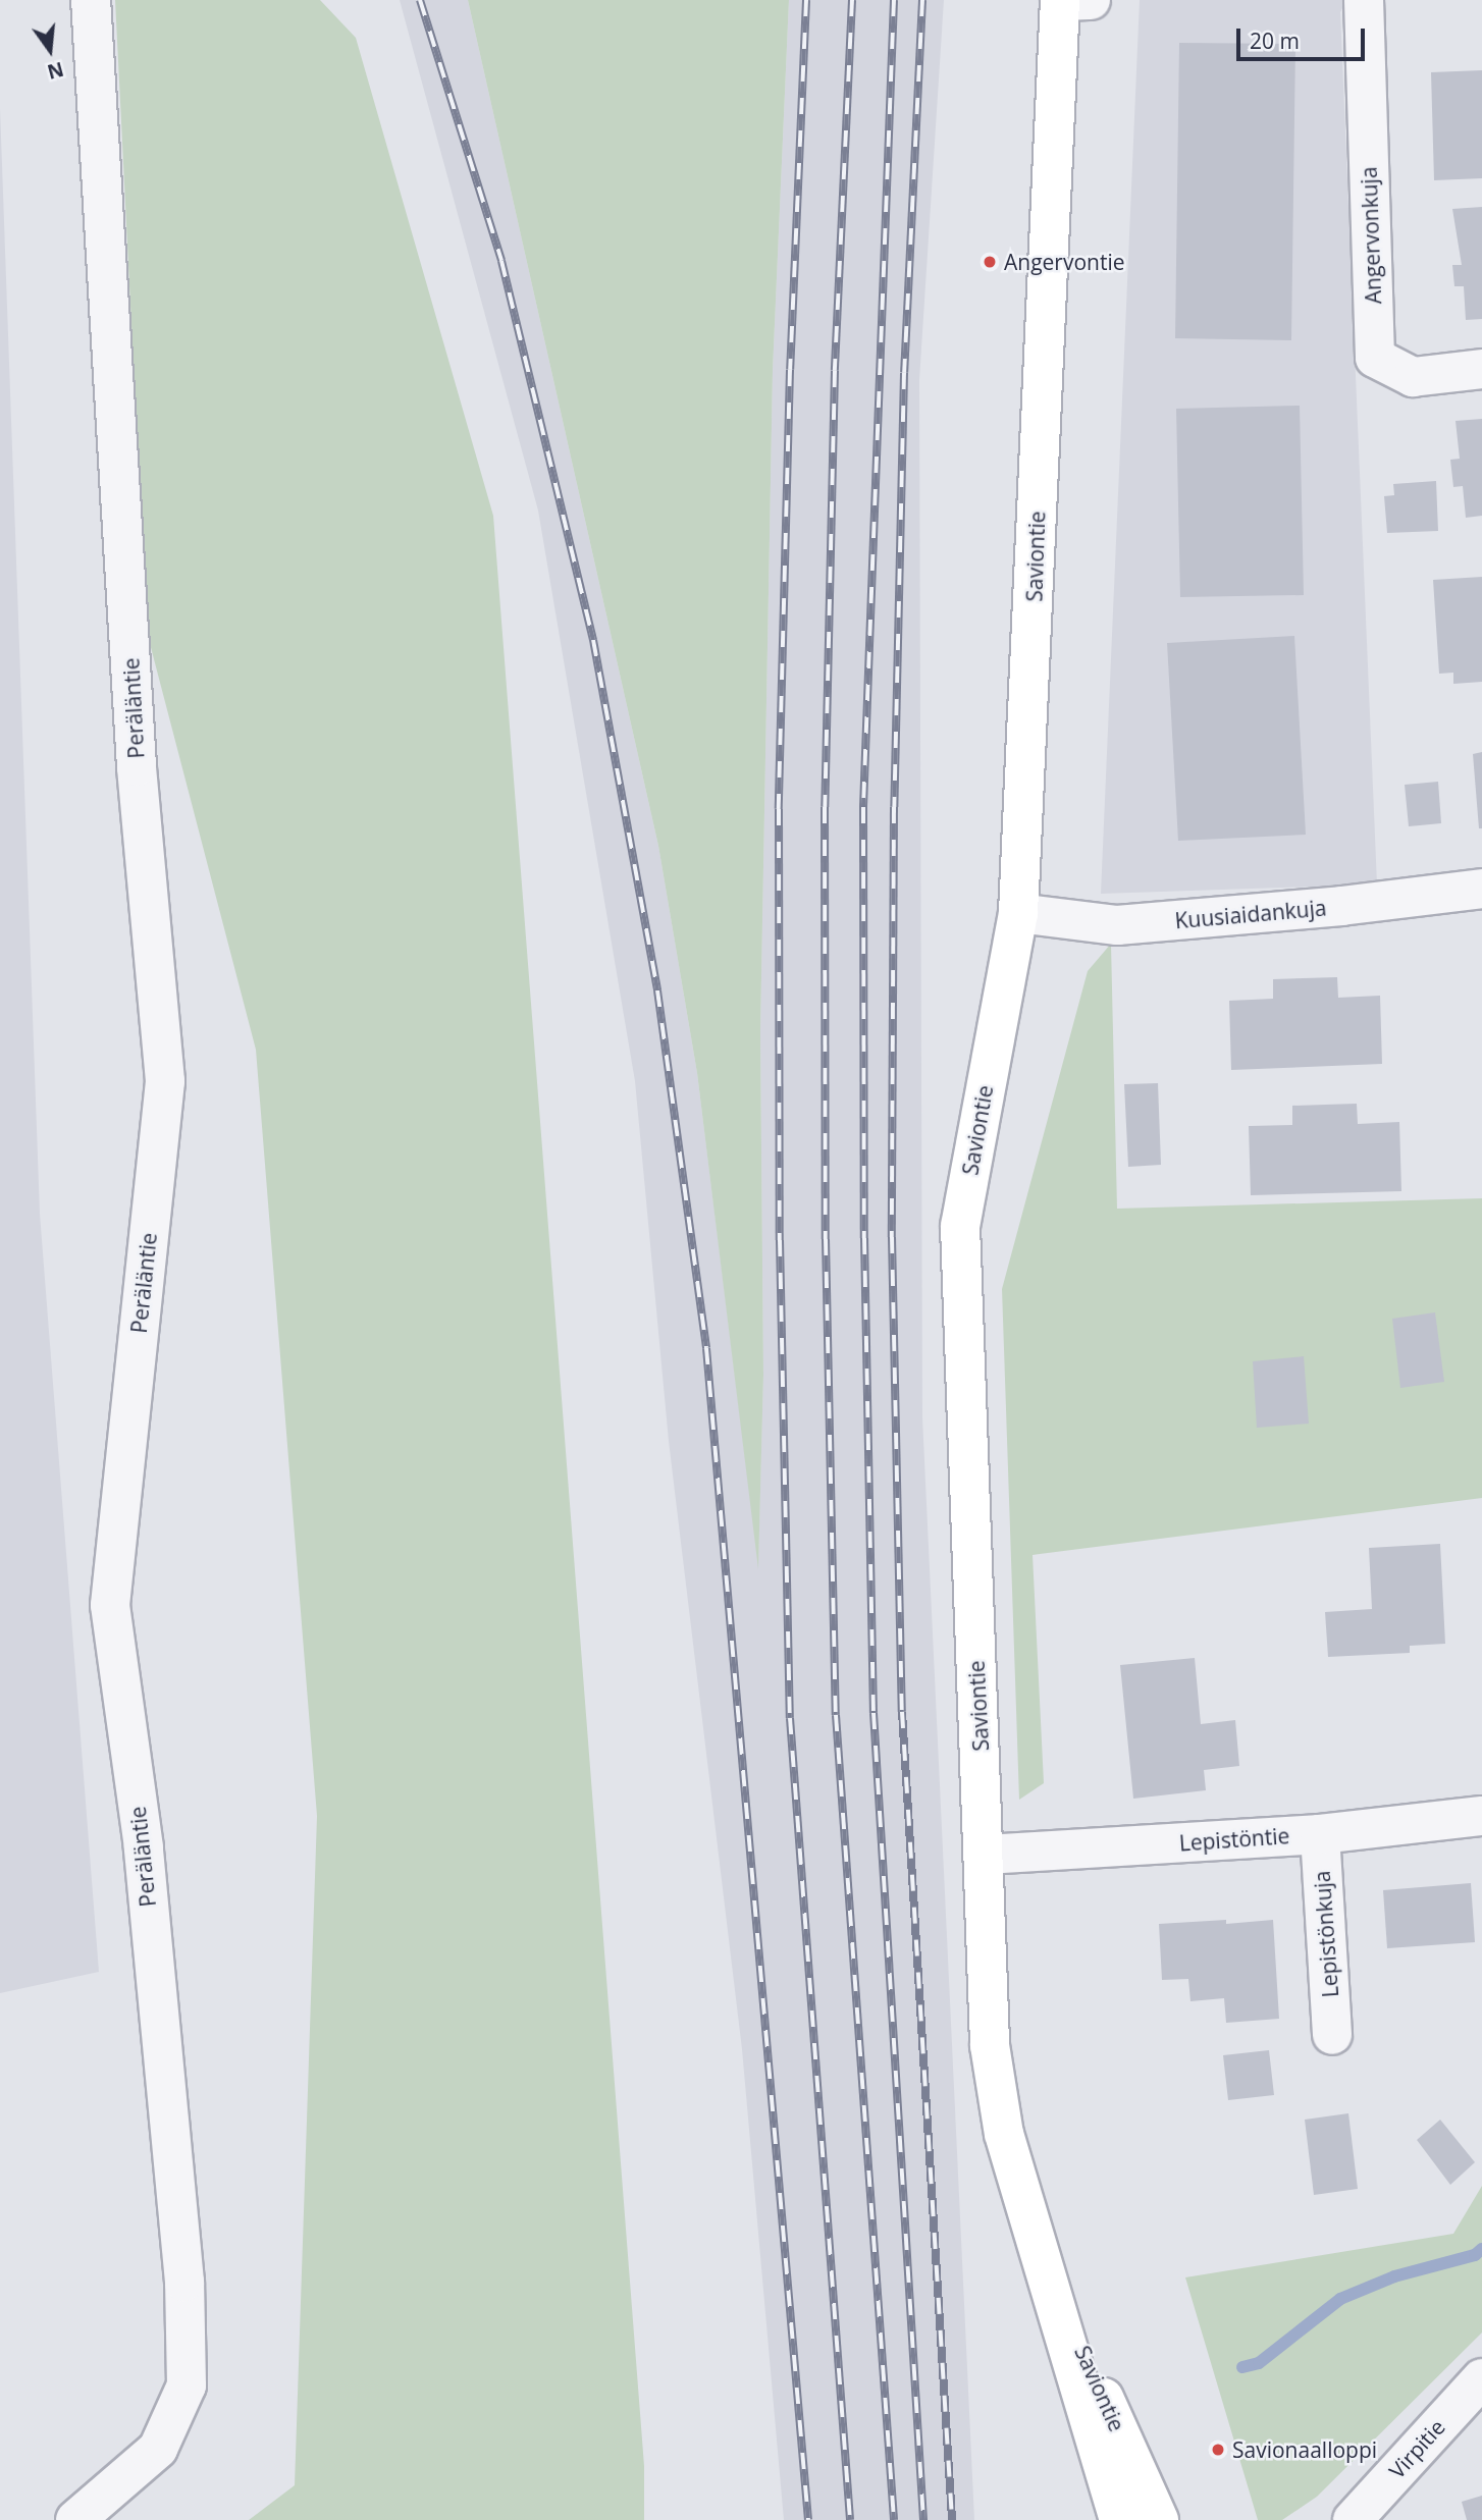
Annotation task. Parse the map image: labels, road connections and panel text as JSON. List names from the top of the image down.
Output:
{
  "streets": {
    "main road": ["Saviontie"],
    "street": [
      "Angervonkuja",
      "Peräläntie",
      "Kuusiaidankuja",
      "Lepistöntie",
      "Lepistönkuja",
      "Virpitie"
    ]
  },
  "crossings": [
    ["Saviontie", "Kuusiaidankuja"],
    ["Saviontie", "Lepistöntie"],
    ["Lepistöntie", "Lepistönkuja"]
  ],
  "places": ["Angervontie", "Savionaalloppi"],
  "scale_bar": "20 m",
  "north": "bottom"
}
